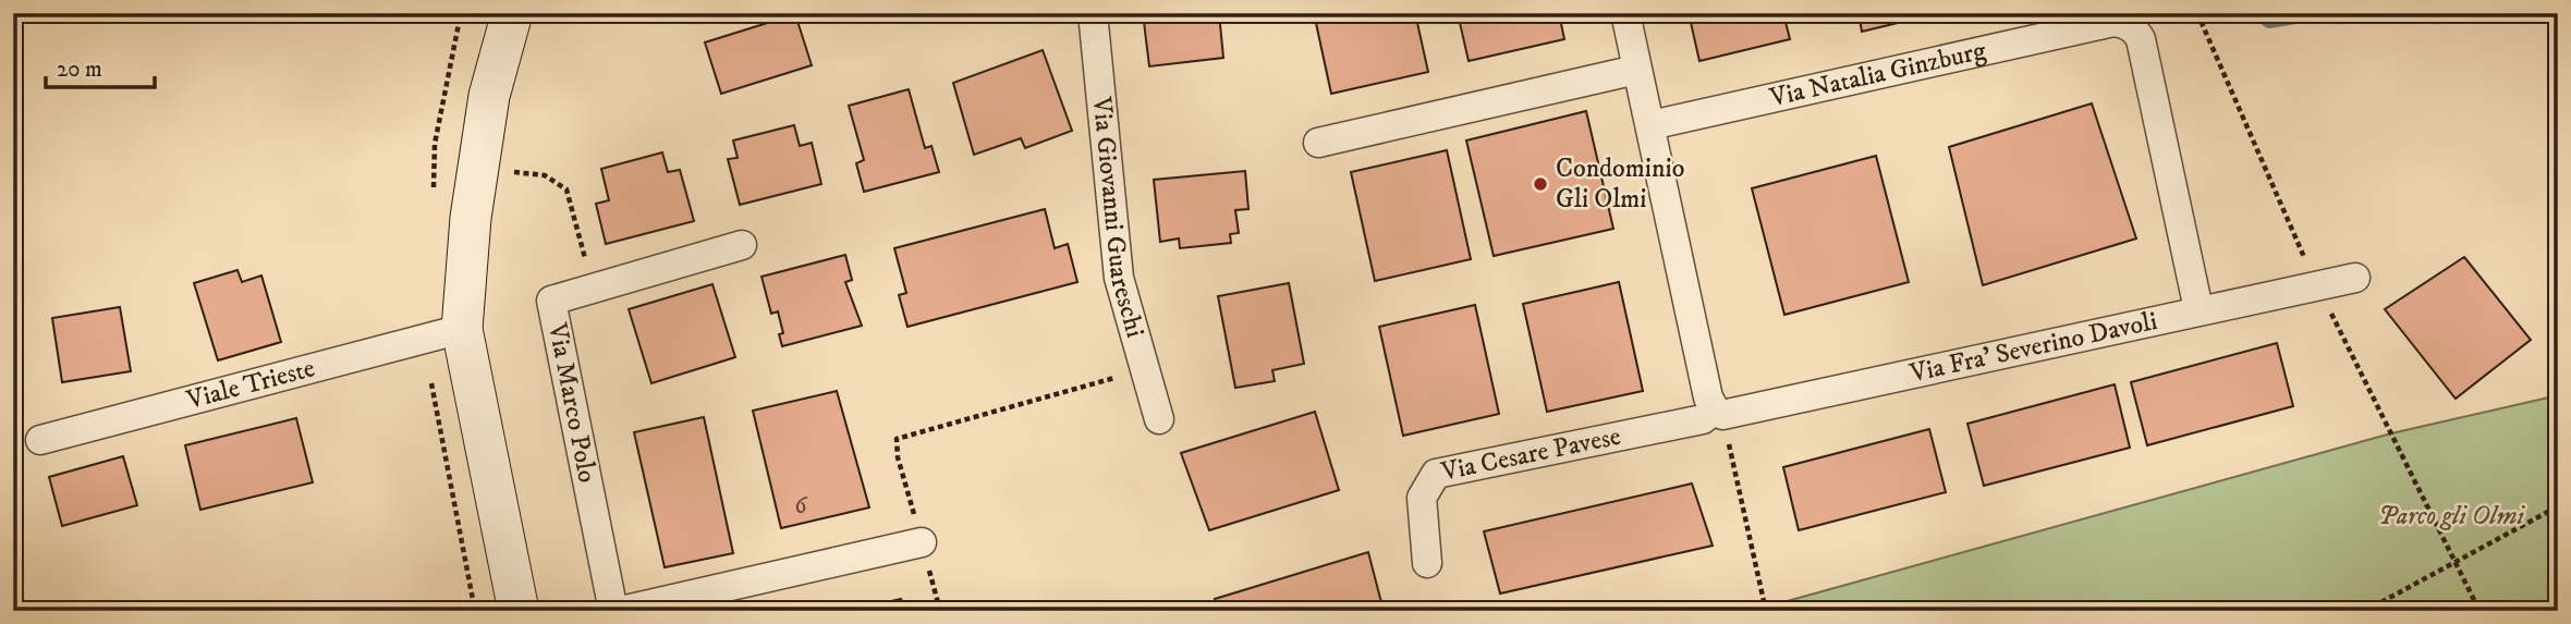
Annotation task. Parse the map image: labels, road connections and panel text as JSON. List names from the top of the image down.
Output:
{
  "streets": {
    "street": [
      "Via Natalia Ginzburg",
      "Via Giovanni Guareschi",
      "Via Fra' Severino Davoli",
      "Viale Trieste",
      "Via Marco Polo",
      "Via Cesare Pavese"
    ]
  },
  "crossings": [
    ["Via Natalia Ginzburg", "Via Fra' Severino Davoli"],
    ["Via Fra' Severino Davoli", "Via Cesare Pavese"]
  ],
  "parks": ["Parco gli Olmi"],
  "places": ["Condominio Gli Olmi"],
  "house_numbers": ["6"],
  "scale_bar": "20 m"
}
